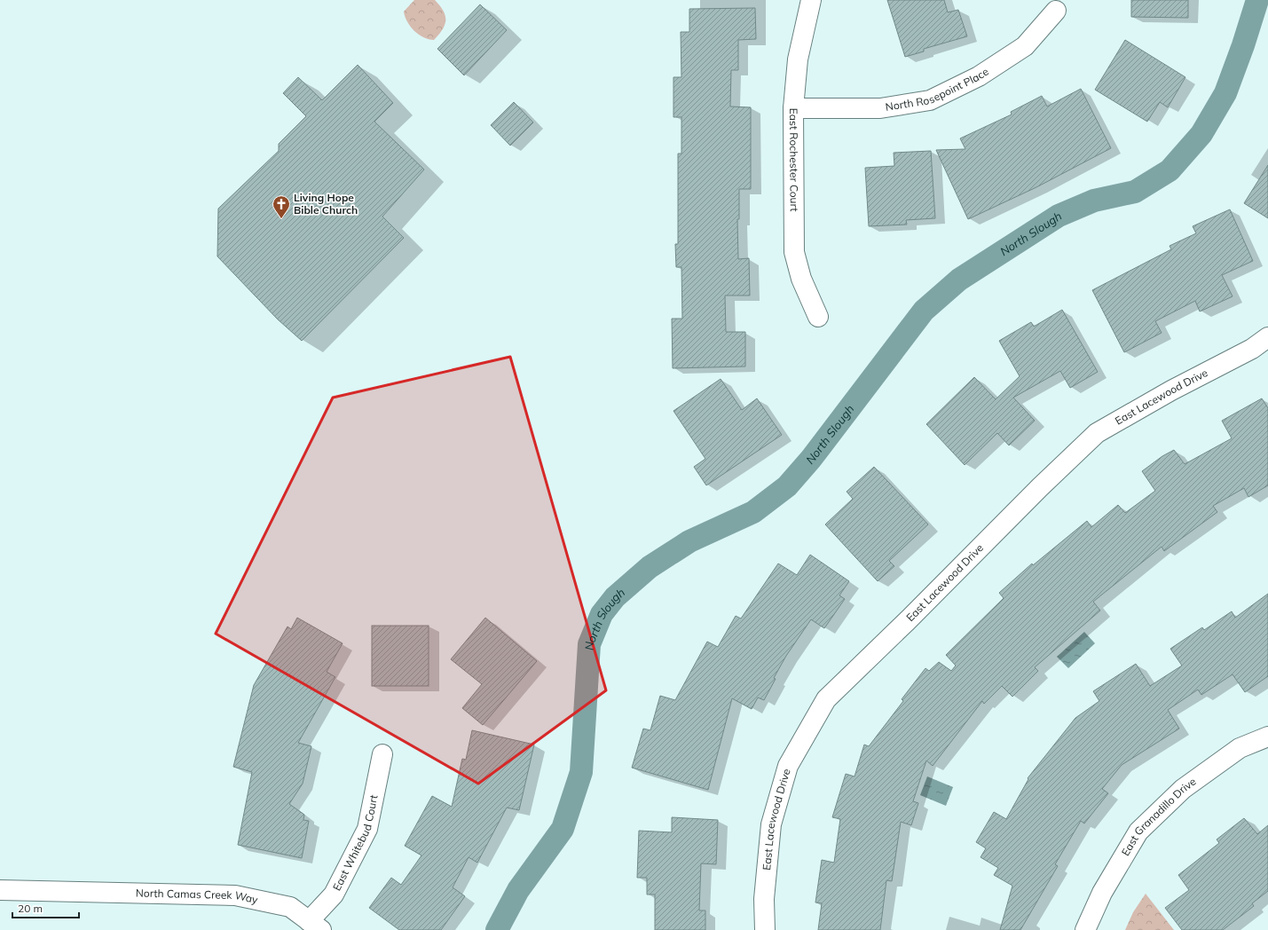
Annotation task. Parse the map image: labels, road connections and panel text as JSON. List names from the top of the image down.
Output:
{
  "streets": {
    "street": [
      "North Rosepoint Place",
      "East Rochester Court",
      "East Lacewood Drive",
      "East Granadillo Drive",
      "East Whitebud Court",
      "North Camas Creek Way"
    ]
  },
  "crossings": [
    ["North Rosepoint Place", "East Rochester Court"],
    ["East Whitebud Court", "North Camas Creek Way"]
  ],
  "water": ["North Slough"],
  "places": {
    "church": ["Living Hope Bible Church"]
  },
  "scale_bar": "20 m"
}
